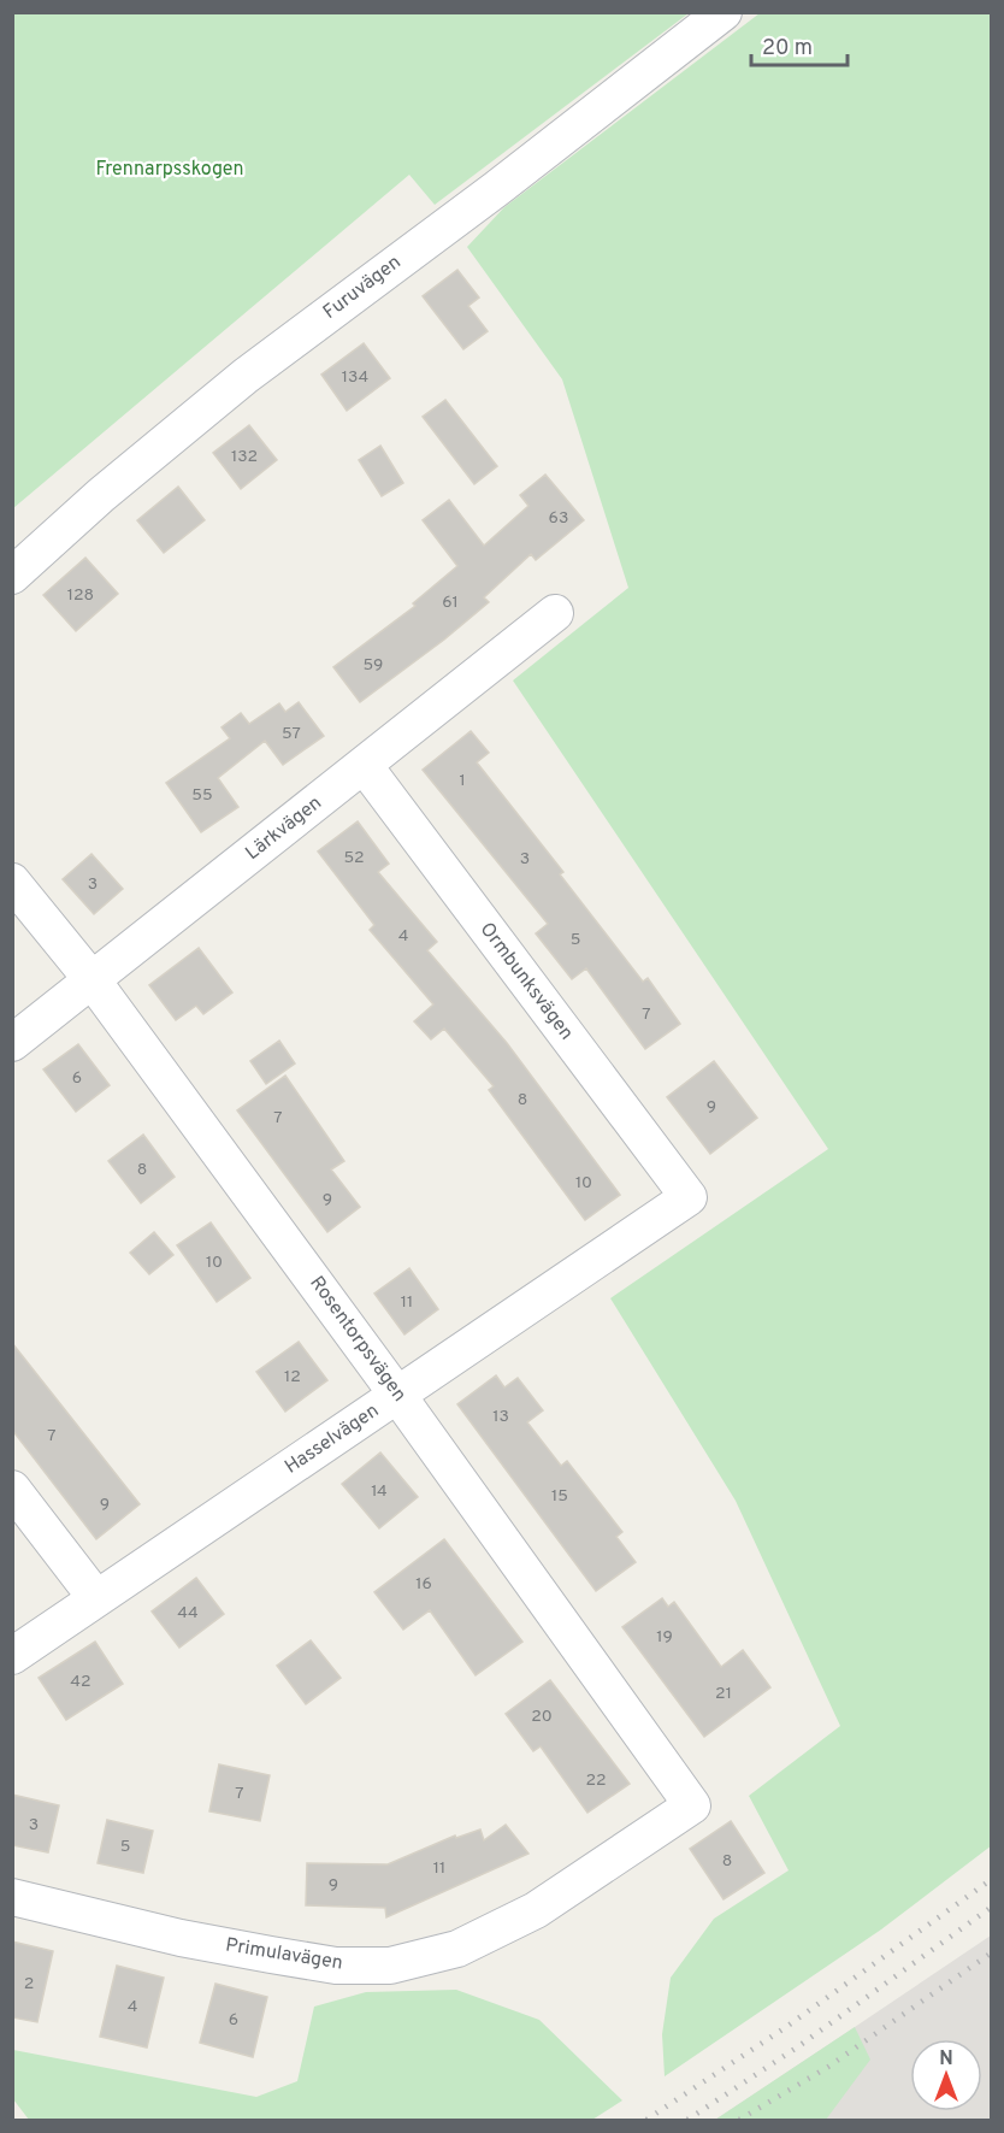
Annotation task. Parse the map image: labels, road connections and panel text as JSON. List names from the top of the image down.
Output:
{
  "streets": {
    "street": [
      "Furuvägen",
      "Lärkvägen",
      "Ormbunksvägen",
      "Rosentorpsvägen",
      "Hasselvägen",
      "Primulavägen"
    ]
  },
  "crossings": [
    ["Lärkvägen", "Ormbunksvägen"],
    ["Lärkvägen", "Rosentorpsvägen"],
    ["Ormbunksvägen", "Hasselvägen"],
    ["Rosentorpsvägen", "Hasselvägen"],
    ["Rosentorpsvägen", "Primulavägen"]
  ],
  "parks": ["Frennarpsskogen"],
  "house_numbers": [
    "134",
    "132",
    "63",
    "128",
    "61",
    "59",
    "57",
    "1",
    "55",
    "52",
    "3",
    "3",
    "4",
    "5",
    "7",
    "6",
    "8",
    "9",
    "7",
    "8",
    "10",
    "9",
    "10",
    "11",
    "12",
    "13",
    "7",
    "14",
    "15",
    "9",
    "16",
    "44",
    "19",
    "42",
    "21",
    "20",
    "22",
    "7",
    "3",
    "5",
    "8",
    "11",
    "9",
    "2",
    "4",
    "6"
  ],
  "scale_bar": "20 m",
  "north": "top"
}
